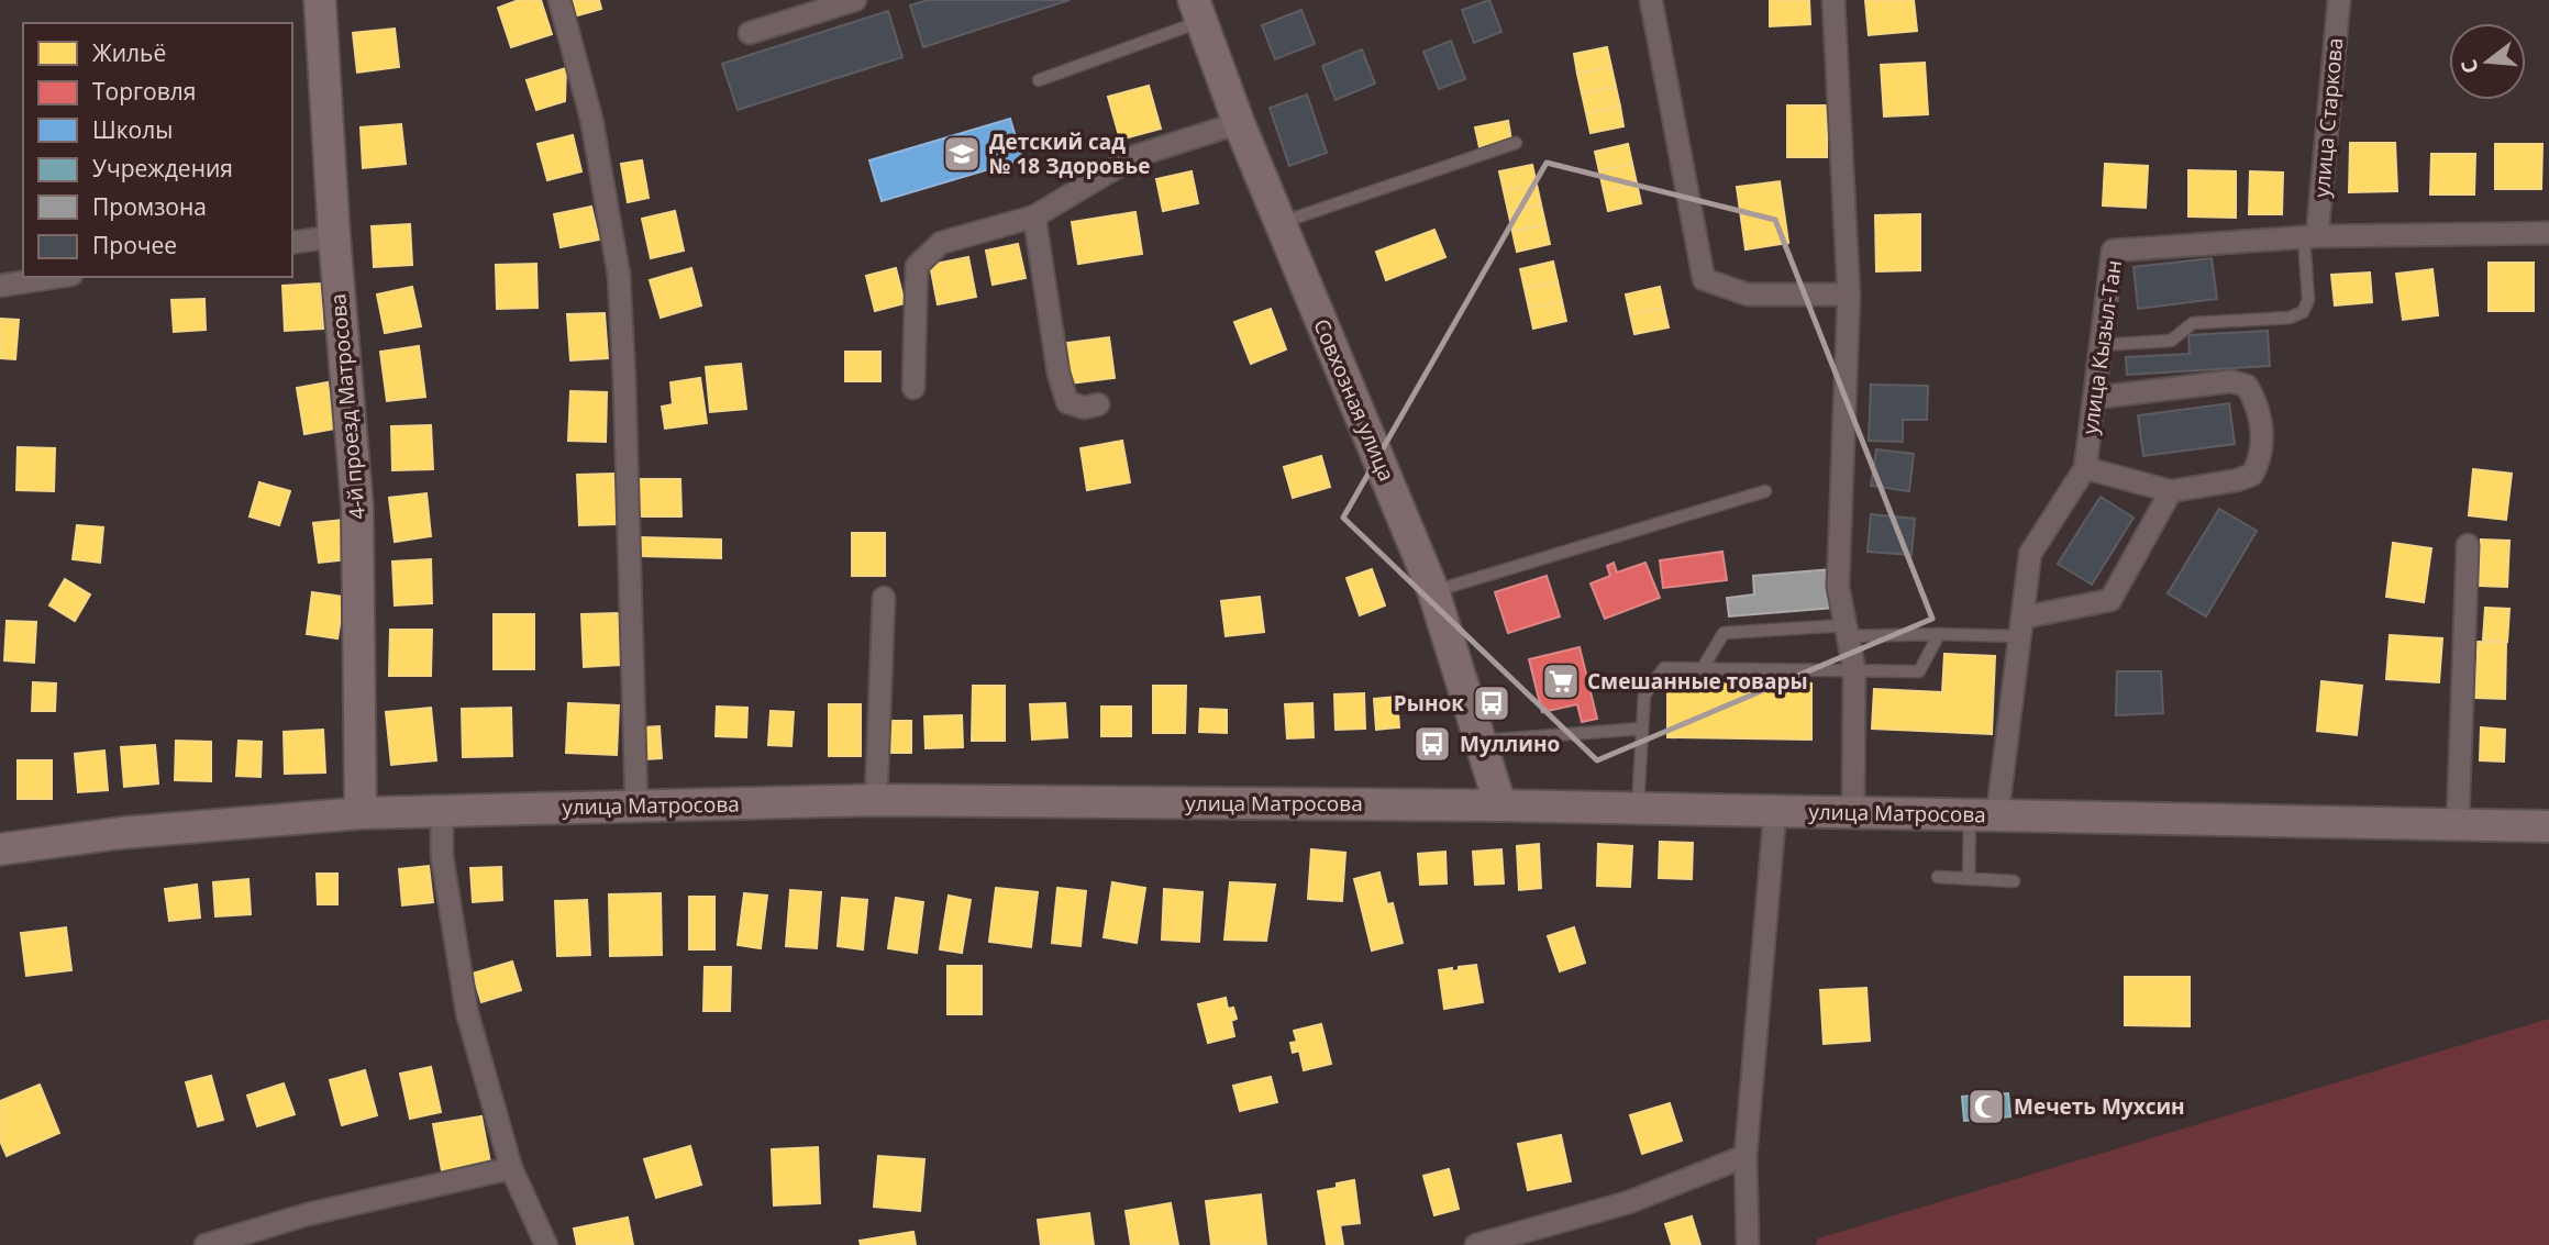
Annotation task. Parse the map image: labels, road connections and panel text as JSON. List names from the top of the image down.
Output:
{
  "streets": {
    "main road": ["Совхозная улица", "4-й проезд Матросова", "улица Матросова"],
    "street": ["улица Старкова", "улица Кызыл-Тан"]
  },
  "crossings": [
    ["улица Старкова", "улица Кызыл-Тан"],
    ["улица Кызыл-Тан", "улица Матросова"],
    ["Совхозная улица", "улица Матросова"],
    ["4-й проезд Матросова", "улица Матросова"]
  ],
  "places": {
    "school or university": ["Детский сад № 18 Здоровье"],
    "supermarket": ["Смешанные товары"],
    "bus stop": ["Рынок", "Муллино"],
    "mosque": ["Мечеть Мухсин"]
  },
  "legend": [
    "Жильё",
    "Торговля",
    "Школы",
    "Учреждения",
    "Промзона",
    "Прочее"
  ],
  "north": "left"
}
